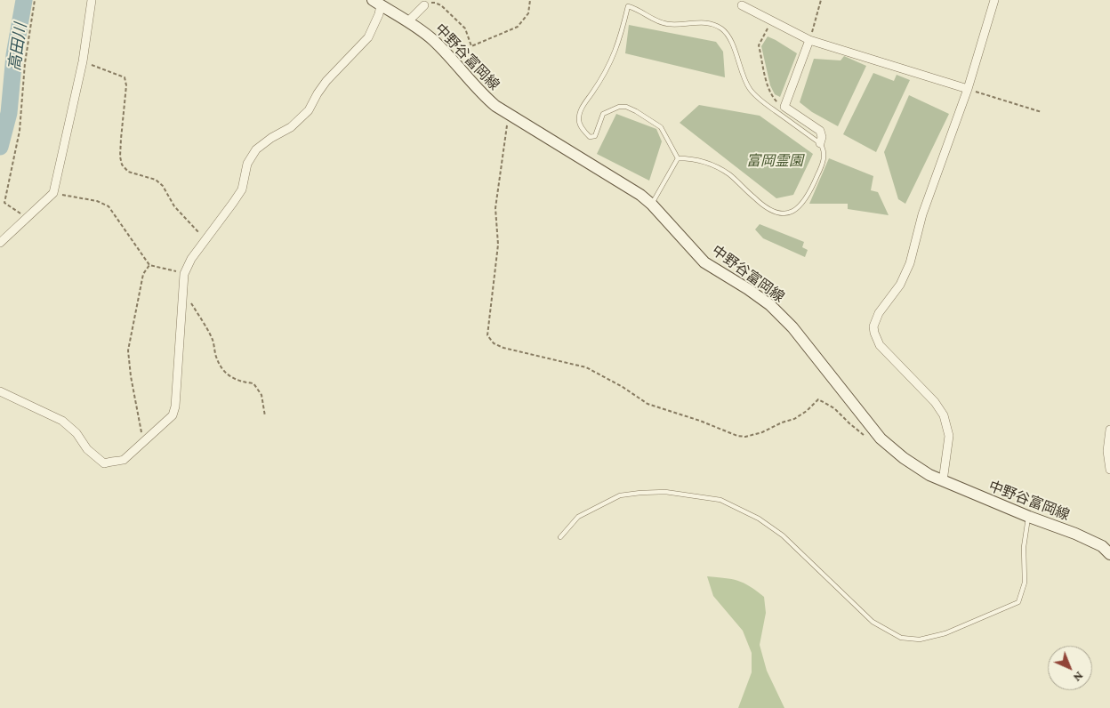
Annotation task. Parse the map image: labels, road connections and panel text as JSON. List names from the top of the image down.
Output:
{
  "streets": {
    "main road": ["中野谷富岡線"]
  },
  "water": ["高田川"],
  "parks": ["富岡霊園"],
  "north": "bottom right"
}
